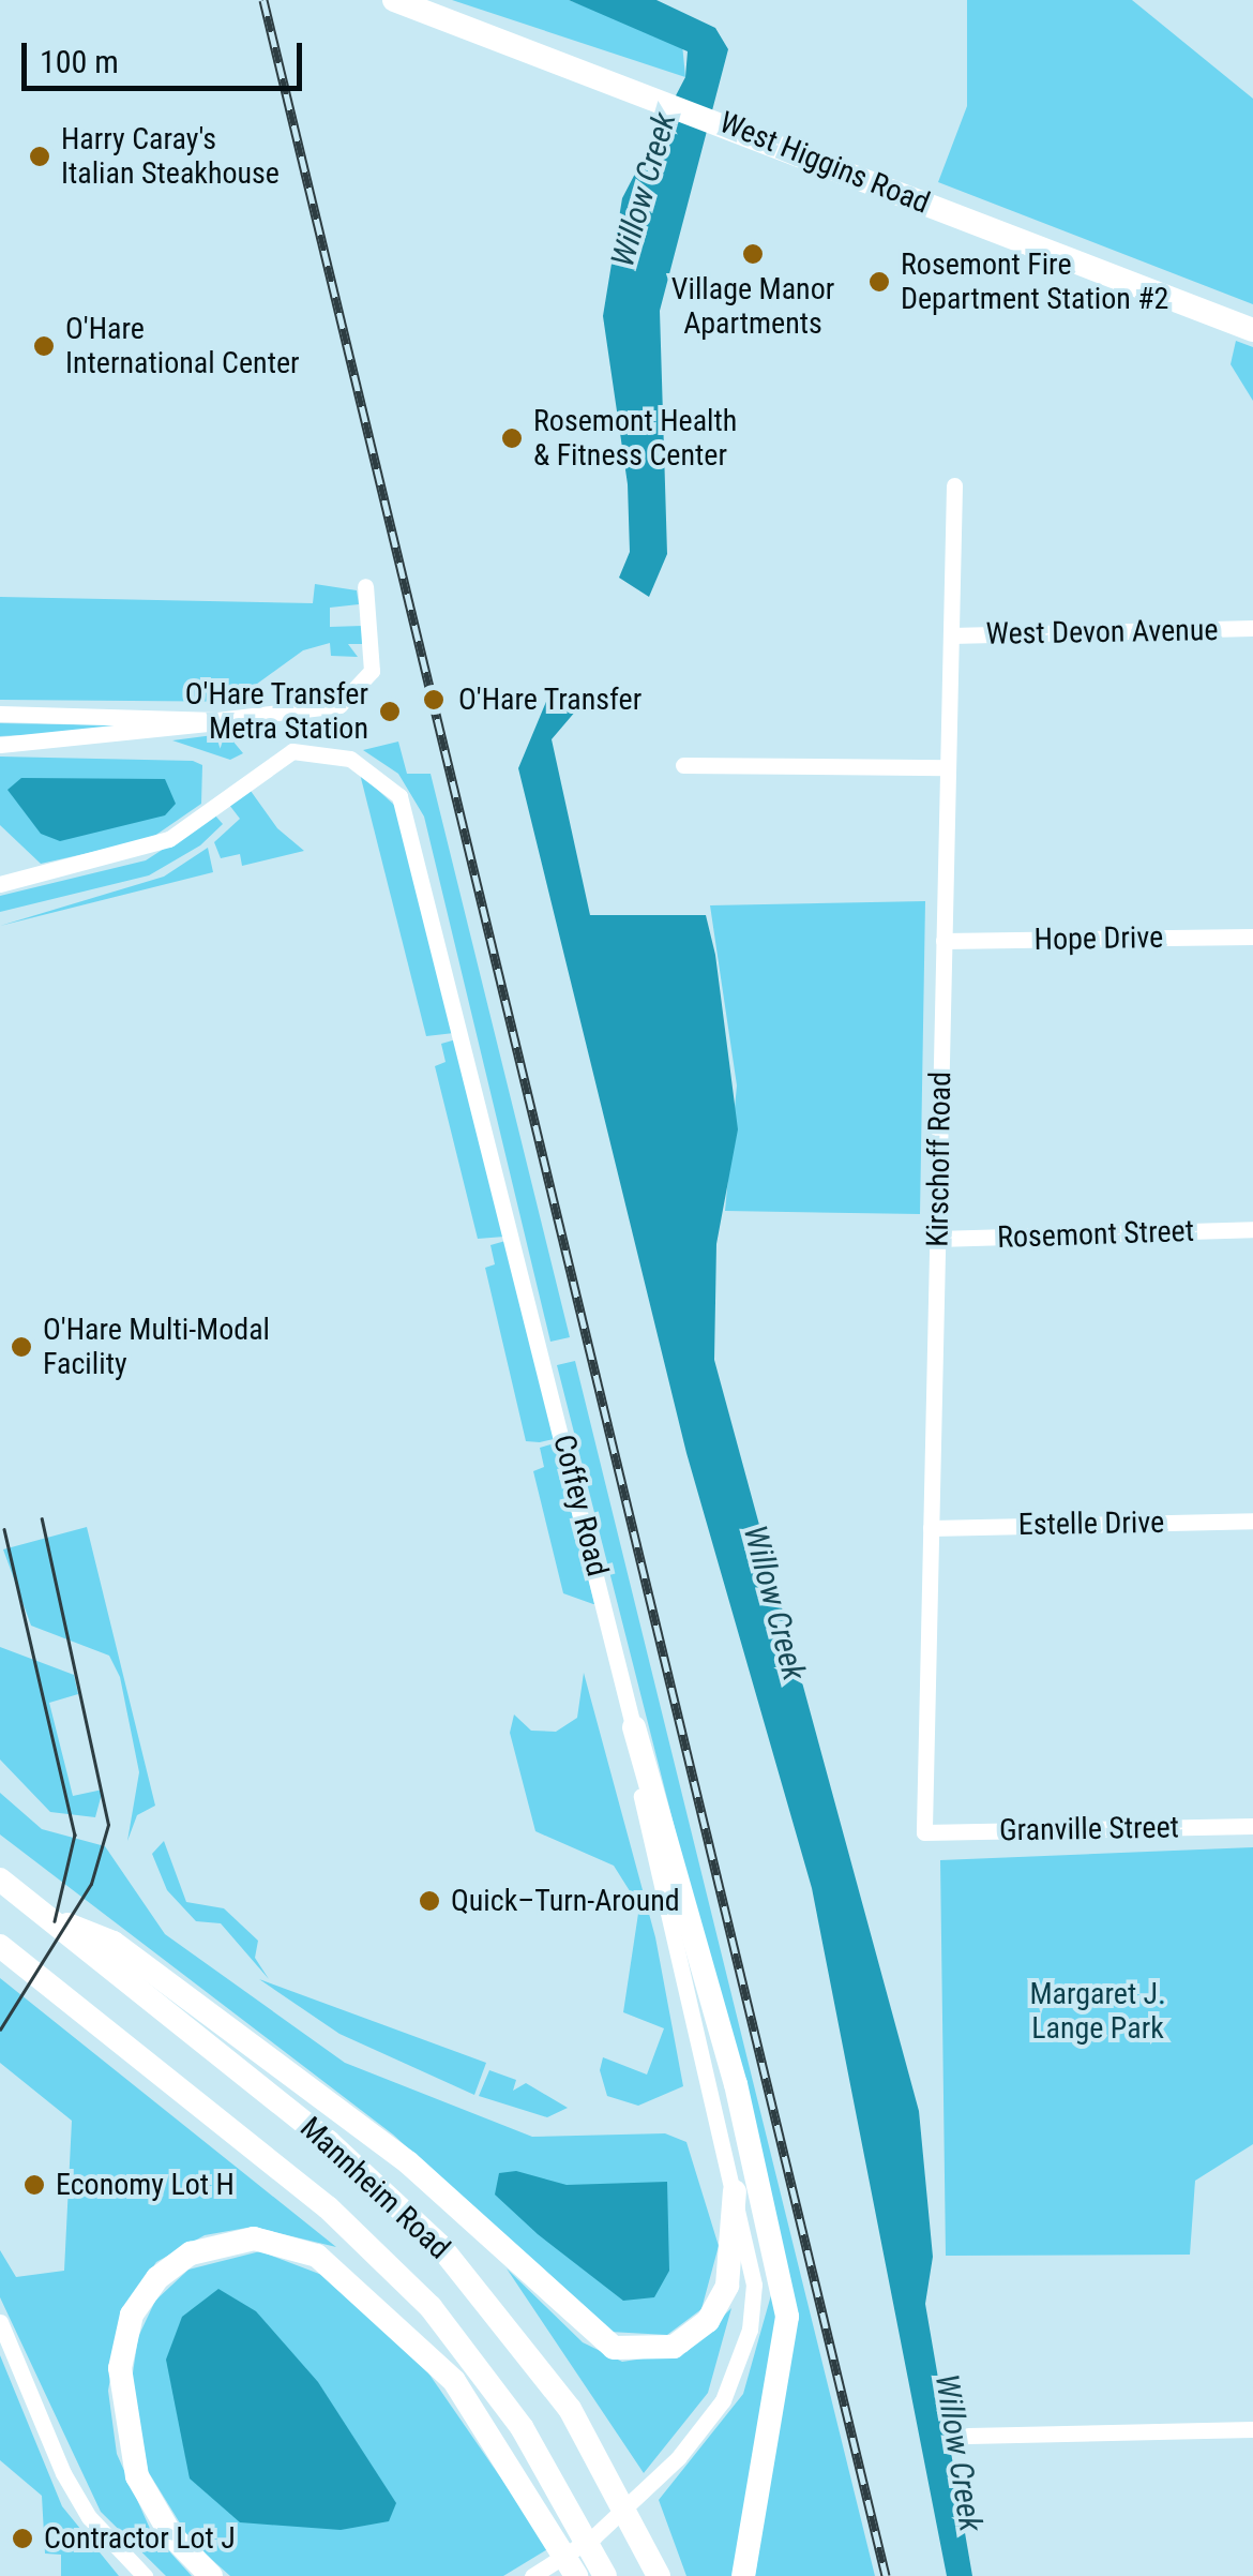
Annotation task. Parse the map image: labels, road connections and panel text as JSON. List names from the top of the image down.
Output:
{
  "streets": {
    "main road": ["West Higgins Road", "Mannheim Road"],
    "street": [
      "West Devon Avenue",
      "Hope Drive",
      "Kirschoff Road",
      "Rosemont Street",
      "Coffey Road",
      "Estelle Drive",
      "Granville Street"
    ]
  },
  "crossings": [
    ["West Devon Avenue", "Kirschoff Road"],
    ["Hope Drive", "Kirschoff Road"],
    ["Kirschoff Road", "Rosemont Street"],
    ["Kirschoff Road", "Estelle Drive"],
    ["Kirschoff Road", "Granville Street"]
  ],
  "water": ["Willow Creek"],
  "parks": ["Margaret J. Lange Park"],
  "places": [
    "Harry Caray's Italian Steakhouse",
    "Village Manor Apartments",
    "Rosemont Fire Department Station #2",
    "O'Hare International Center",
    "Rosemont Health & Fitness Center",
    "O'Hare Transfer",
    "O'Hare Transfer Metra Station",
    "O'Hare Multi-Modal Facility",
    "Quick–Turn-Around",
    "Economy Lot H",
    "Contractor Lot J"
  ],
  "scale_bar": "100 m"
}
